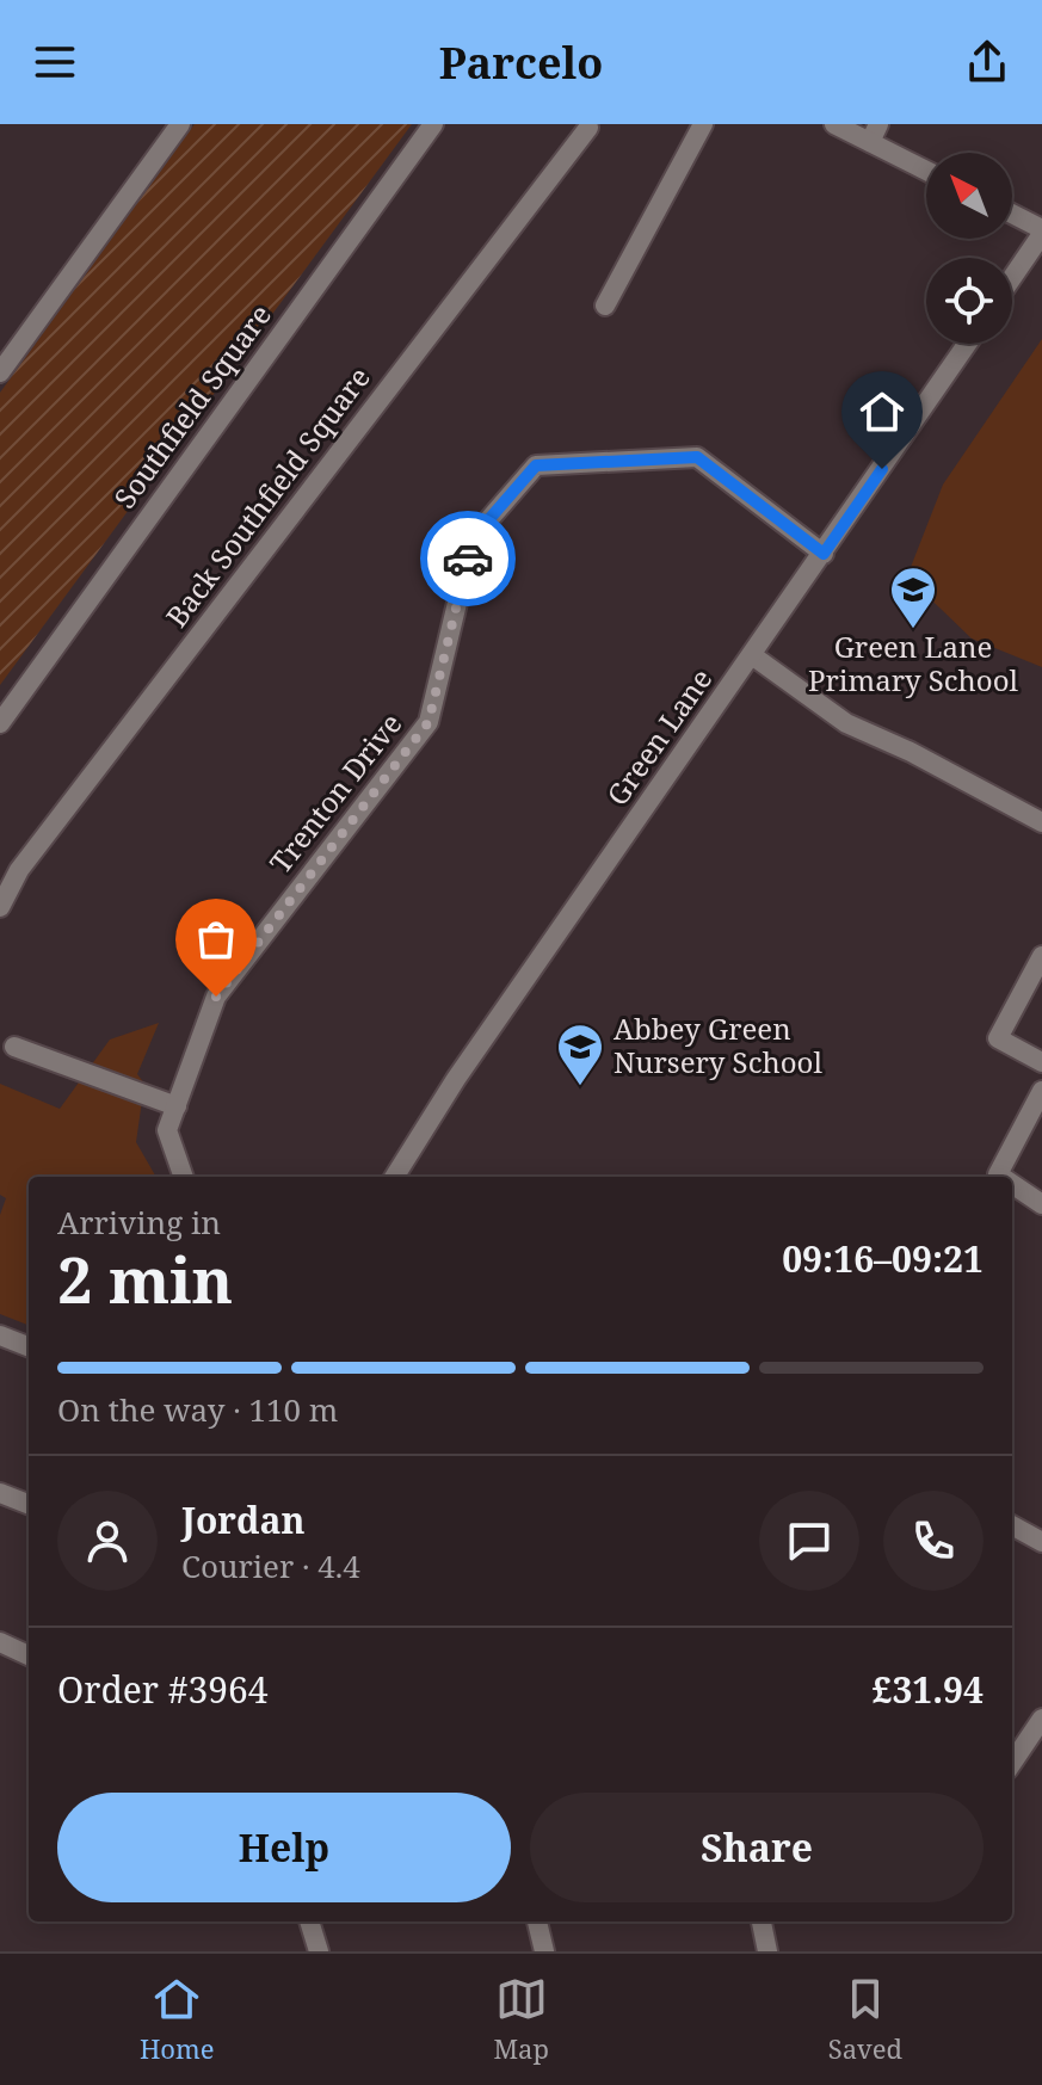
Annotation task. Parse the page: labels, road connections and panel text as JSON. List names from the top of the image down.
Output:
{
  "streets": {
    "street": [
      "Southfield Square",
      "Back Southfield Square",
      "Green Lane",
      "Trenton Drive"
    ]
  },
  "crossings": [
    ["Green Lane", "Trenton Drive"]
  ],
  "places": {
    "school or university": ["Green Lane Primary School", "Abbey Green Nursery School"]
  },
  "north": "top left",
  "page": {
    "header": "Parcelo",
    "heading": ["2 min", "Arriving in", "09:16–09:21"],
    "panel": [
      "Jordan",
      "Courier · 4.4",
      "Order #3964",
      "£31.94"
    ],
    "bar": "On the way · 110 m",
    "buttons": ["Help", "Share"],
    "tabs": ["Home", "Map", "Saved"]
  }
}
